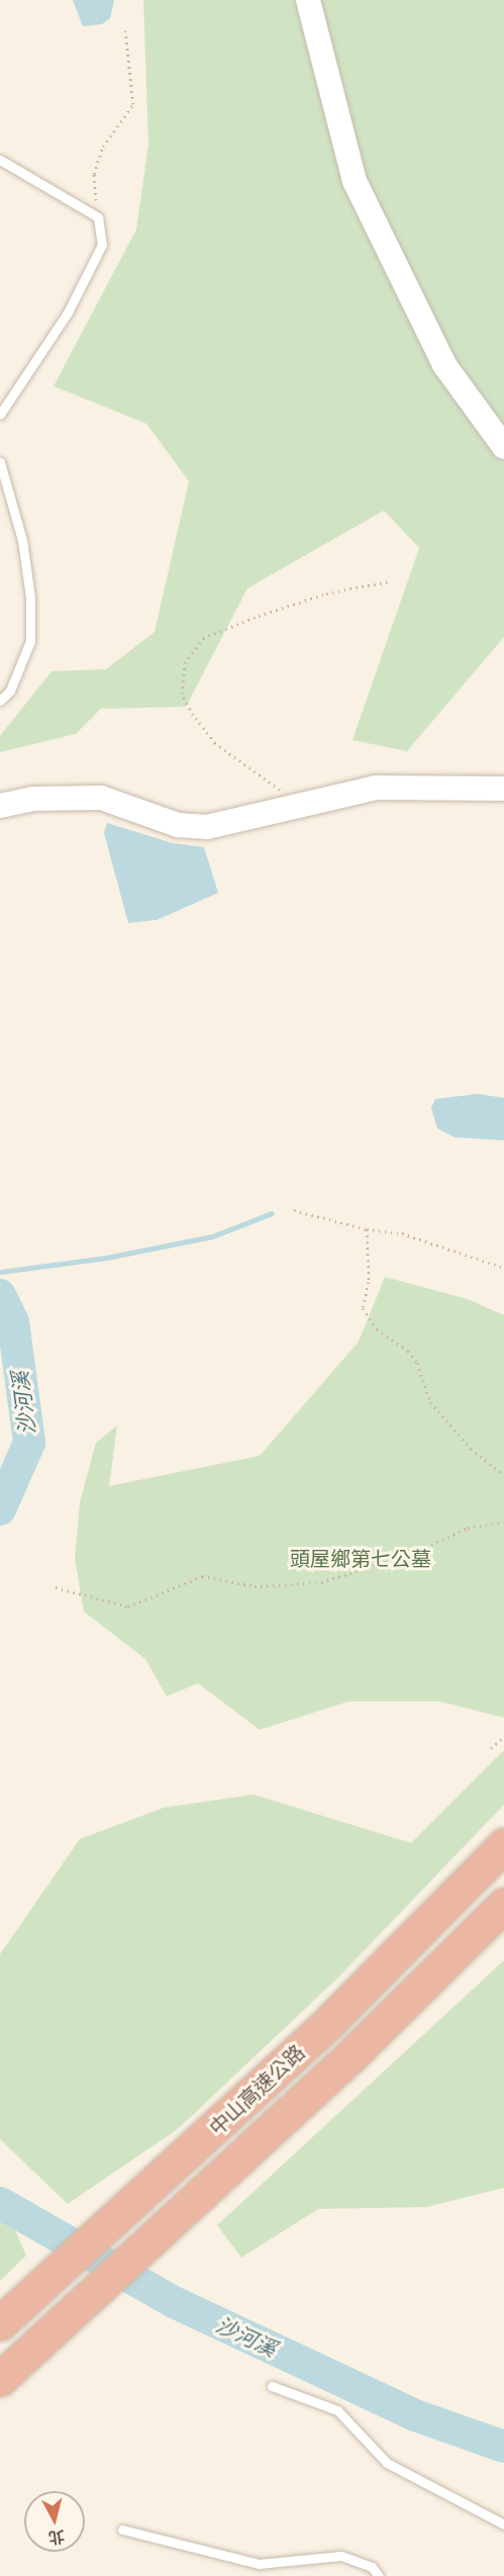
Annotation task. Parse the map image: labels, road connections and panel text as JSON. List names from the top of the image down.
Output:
{
  "streets": {
    "highway": ["中山高速公路"]
  },
  "water": ["沙河溪"],
  "parks": ["頭屋鄉第七公墓"],
  "north": "bottom"
}
